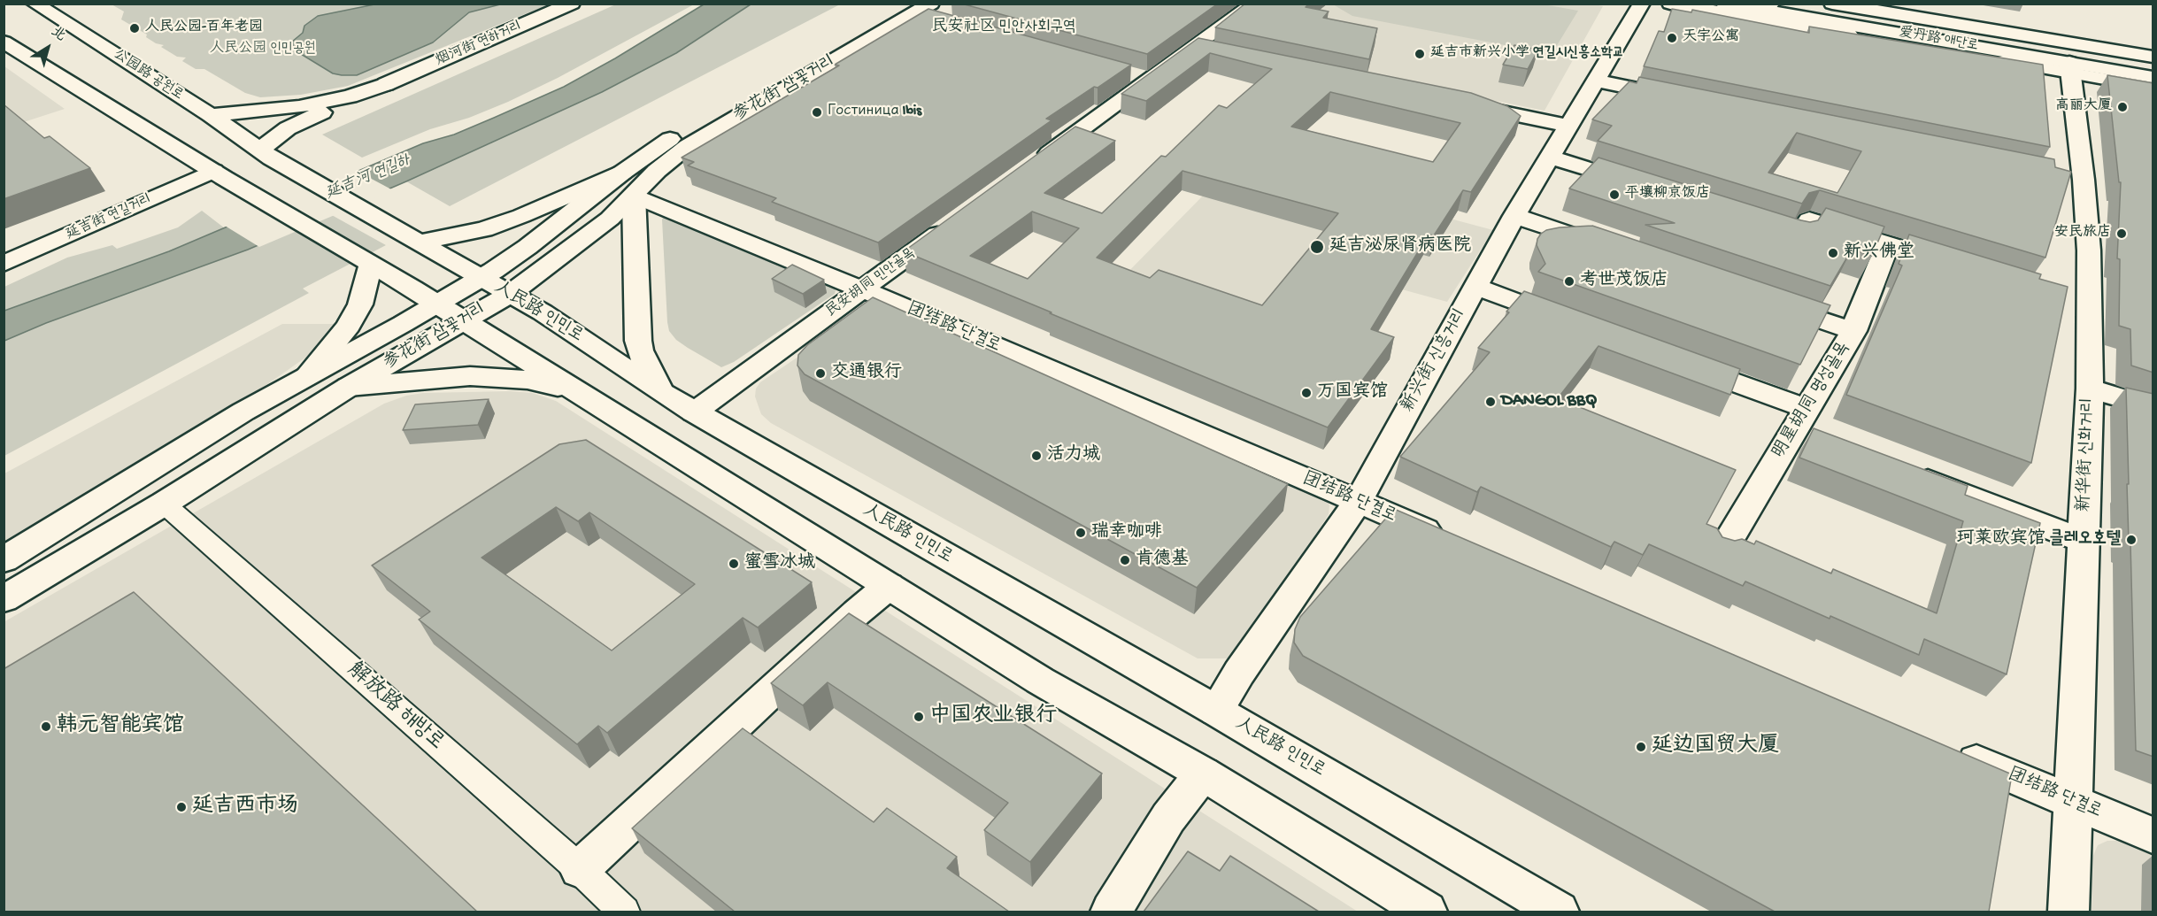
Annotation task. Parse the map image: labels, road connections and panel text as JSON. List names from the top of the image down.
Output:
{
  "streets": {
    "main road": [
      "爱丹路 애단로",
      "烟河街 연하거리",
      "公园路 공원로",
      "参花街 삼꽃거리",
      "延吉街 연길거리",
      "民安胡同 민안골목",
      "人民路 인민로",
      "团结路 단결로",
      "新兴街 신흥거리",
      "明星胡同 명성골목",
      "新华街 신화거리"
    ],
    "street": ["解放路 해방로"]
  },
  "crossings": [
    ["爱丹路 애단로", "新华街 신화거리"],
    ["公园路 공원로", "人民路 인민로"],
    ["参花街 삼꽃거리", "人民路 인민로"],
    ["参花街 삼꽃거리", "团结路 단결로"],
    ["参花街 삼꽃거리", "解放路 해방로"],
    ["民安胡同 민안골목", "人民路 인민로"],
    ["民安胡同 민안골목", "团结路 단결로"],
    ["人民路 인민로", "新兴街 신흥거리"],
    ["团结路 단결로", "新兴街 신흥거리"],
    ["团结路 단결로", "新华街 신화거리"]
  ],
  "districts": ["民安社区 민안사회구역"],
  "water": ["延吉河 연길하"],
  "parks": ["人民公园 인민공원"],
  "places": [
    "人民公园-百年老园",
    "天宇公寓",
    "延吉市新兴小学 연길시신흥소학교",
    "高丽大厦",
    "Гостиница Ibis",
    "平壤柳京饭店",
    "安民旅店",
    "延吉泌尿肾病医院",
    "新兴佛堂",
    "考世茂饭店",
    "交通银行",
    "万国宾馆",
    "DANGOL BBQ",
    "活力城",
    "瑞幸咖啡",
    "珂莱欧宾馆 클레오호텔",
    "肯德基",
    "蜜雪冰城",
    "中国农业银行",
    "韩元智能宾馆",
    "延边国贸大厦",
    "延吉西市场"
  ],
  "north": "top right"
}
